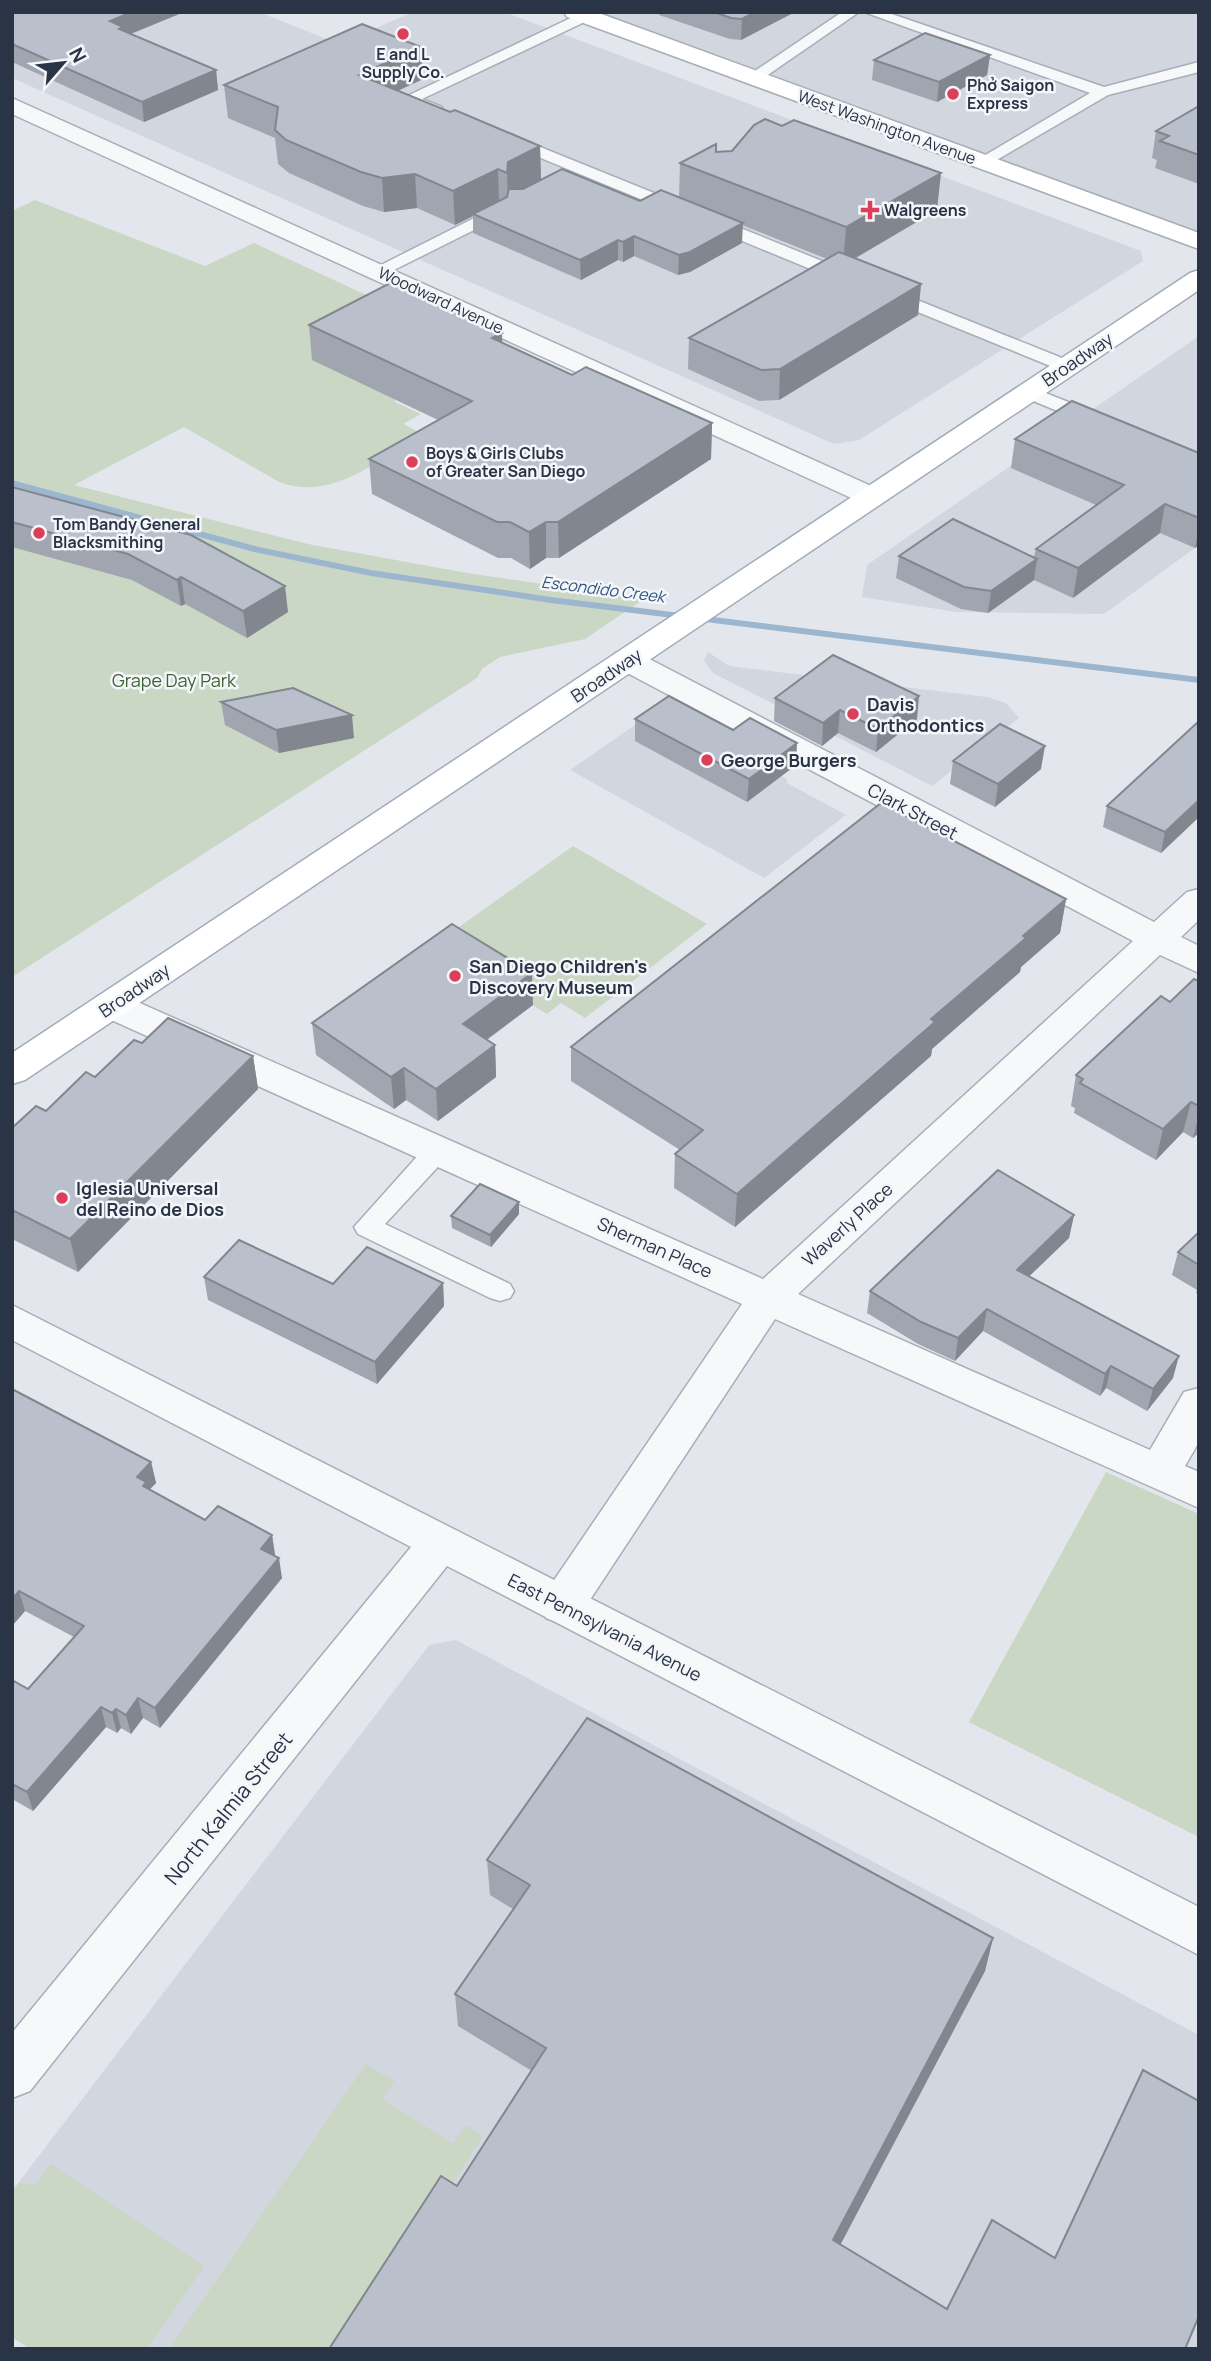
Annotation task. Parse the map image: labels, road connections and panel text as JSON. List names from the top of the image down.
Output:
{
  "streets": {
    "main road": ["West Washington Avenue", "Broadway"],
    "street": [
      "Woodward Avenue",
      "Clark Street",
      "Waverly Place",
      "Sherman Place",
      "East Pennsylvania Avenue",
      "North Kalmia Street"
    ]
  },
  "crossings": [
    ["Woodward Avenue", "Broadway"],
    ["Broadway", "Clark Street"],
    ["Broadway", "Sherman Place"],
    ["Clark Street", "Waverly Place"],
    ["Waverly Place", "Sherman Place"],
    ["Waverly Place", "East Pennsylvania Avenue"],
    ["East Pennsylvania Avenue", "North Kalmia Street"]
  ],
  "water": ["Escondido Creek"],
  "parks": ["Grape Day Park"],
  "places": {
    "other": [
      "E and L Supply Co.",
      "Phở Saigon Express",
      "Boys & Girls Clubs of Greater San Diego",
      "Tom Bandy General Blacksmithing",
      "Davis Orthodontics",
      "George Burgers",
      "San Diego Children's Discovery Museum",
      "Iglesia Universal del Reino de Dios"
    ],
    "health": ["Walgreens"]
  },
  "north": "top right"
}
